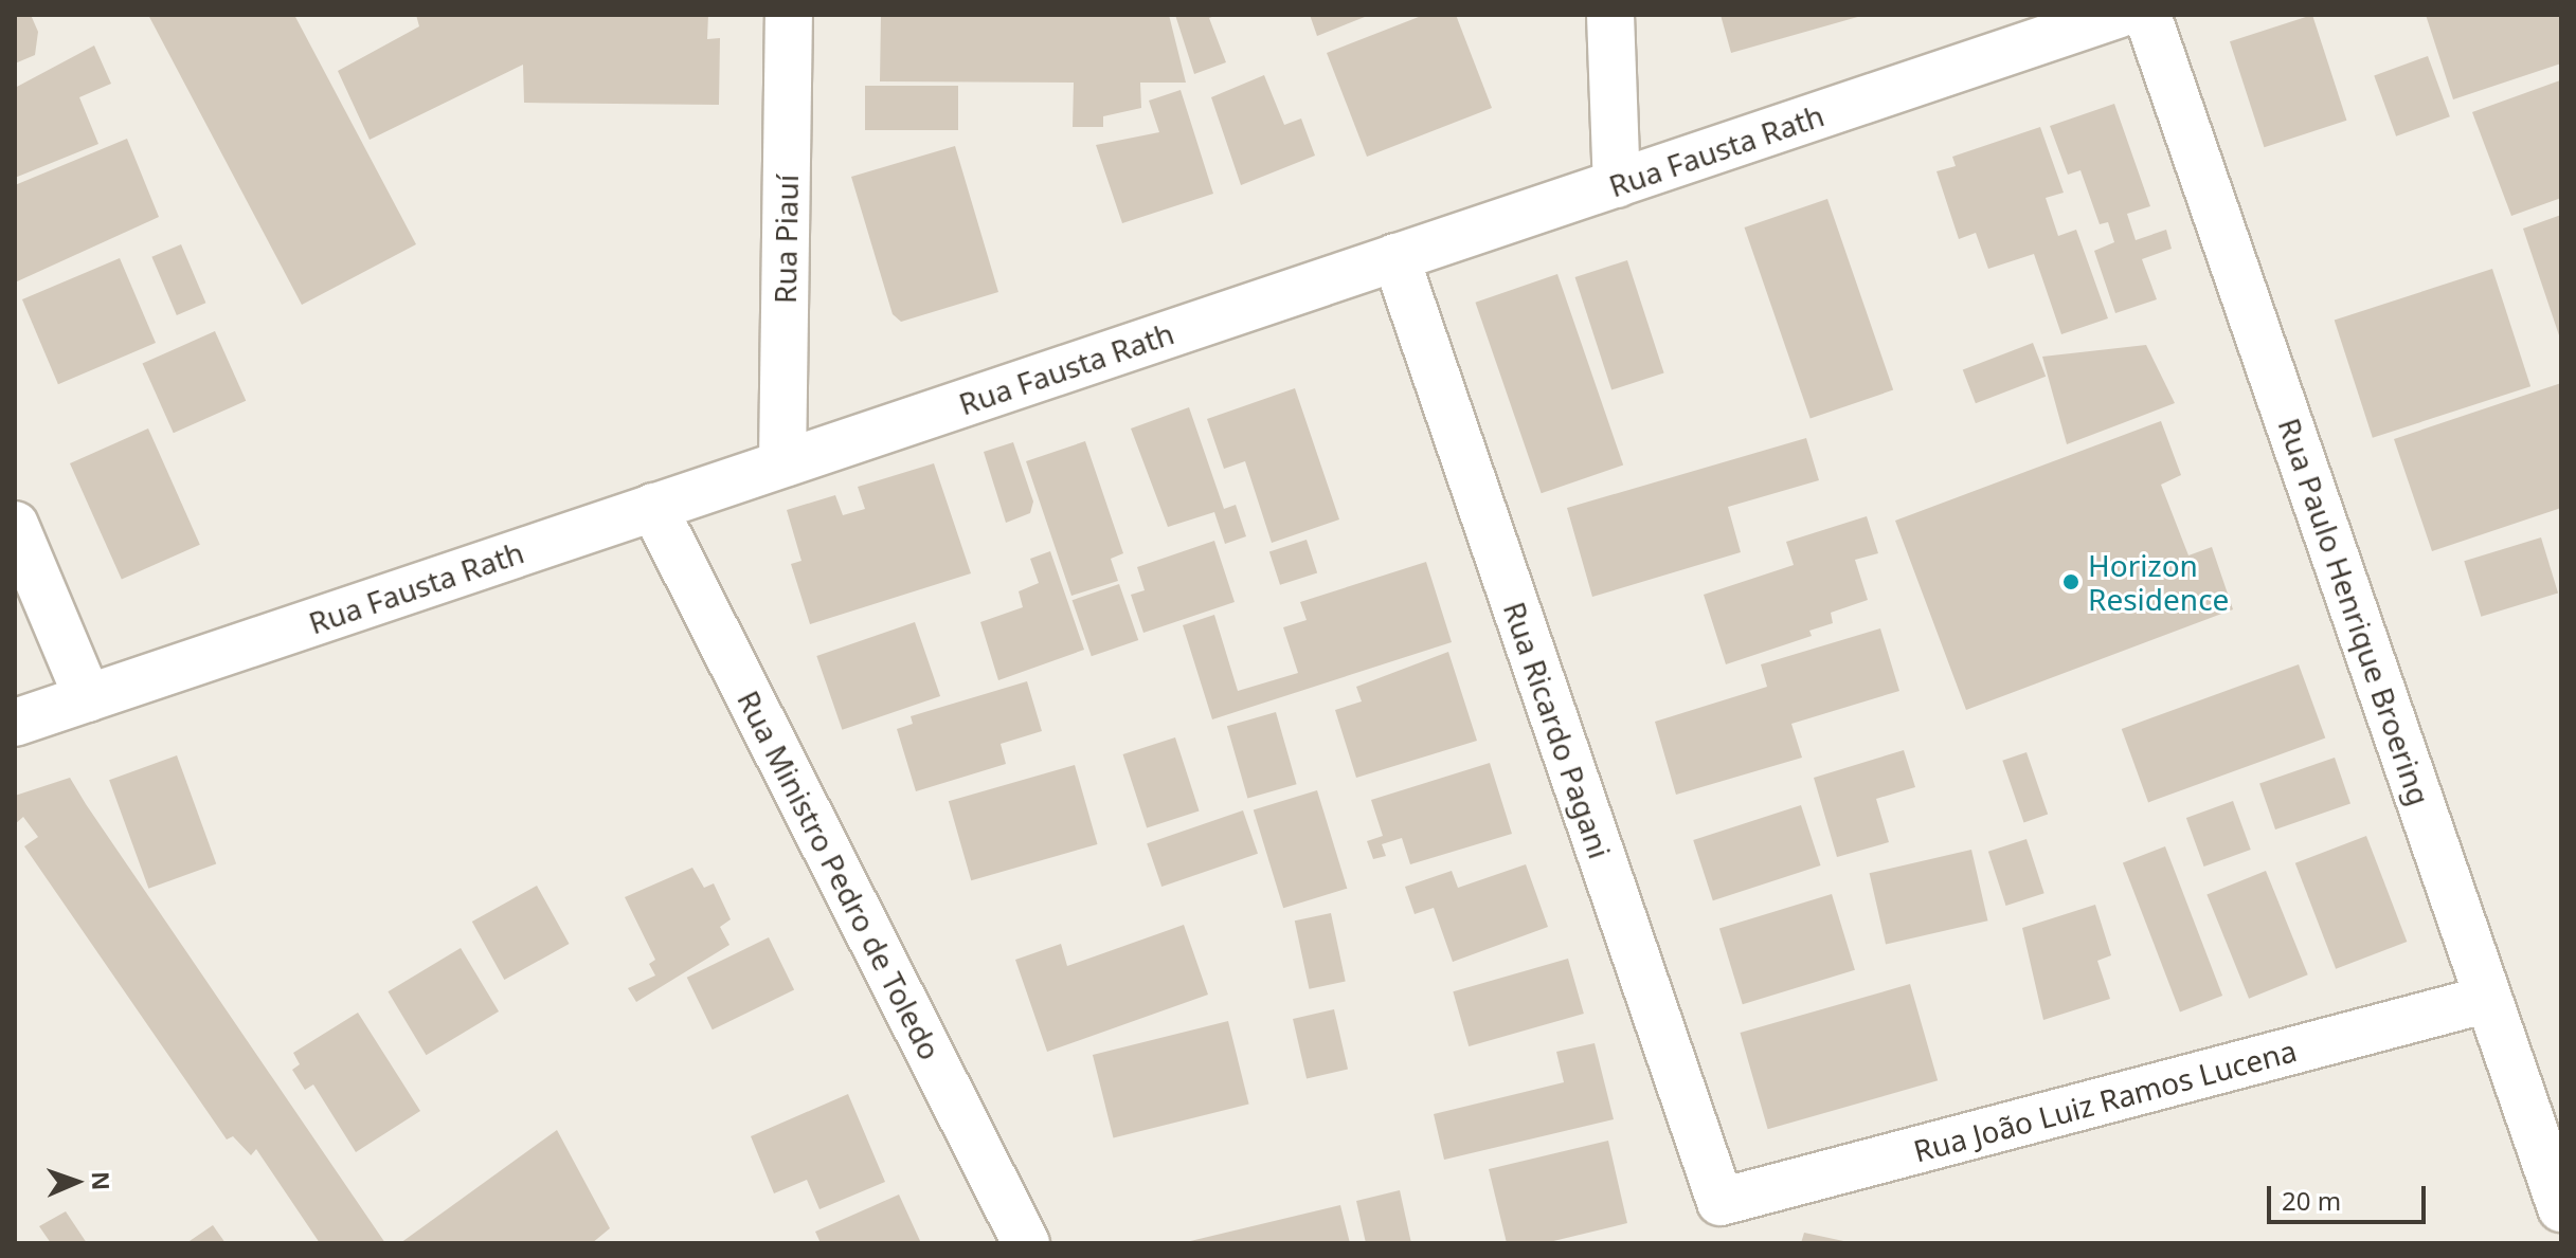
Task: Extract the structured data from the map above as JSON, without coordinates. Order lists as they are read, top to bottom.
{
  "streets": {
    "street": [
      "Rua Fausta Rath",
      "Rua Piauí",
      "Rua Paulo Henrique Broering",
      "Rua Ricardo Pagani",
      "Rua Ministro Pedro de Toledo",
      "Rua João Luiz Ramos Lucena"
    ]
  },
  "crossings": [
    ["Rua Fausta Rath", "Rua Piauí"],
    ["Rua Fausta Rath", "Rua Ricardo Pagani"],
    ["Rua Fausta Rath", "Rua Ministro Pedro de Toledo"],
    ["Rua Paulo Henrique Broering", "Rua João Luiz Ramos Lucena"],
    ["Rua Ricardo Pagani", "Rua João Luiz Ramos Lucena"]
  ],
  "places": ["Horizon Residence"],
  "scale_bar": "20 m",
  "north": "right"
}
